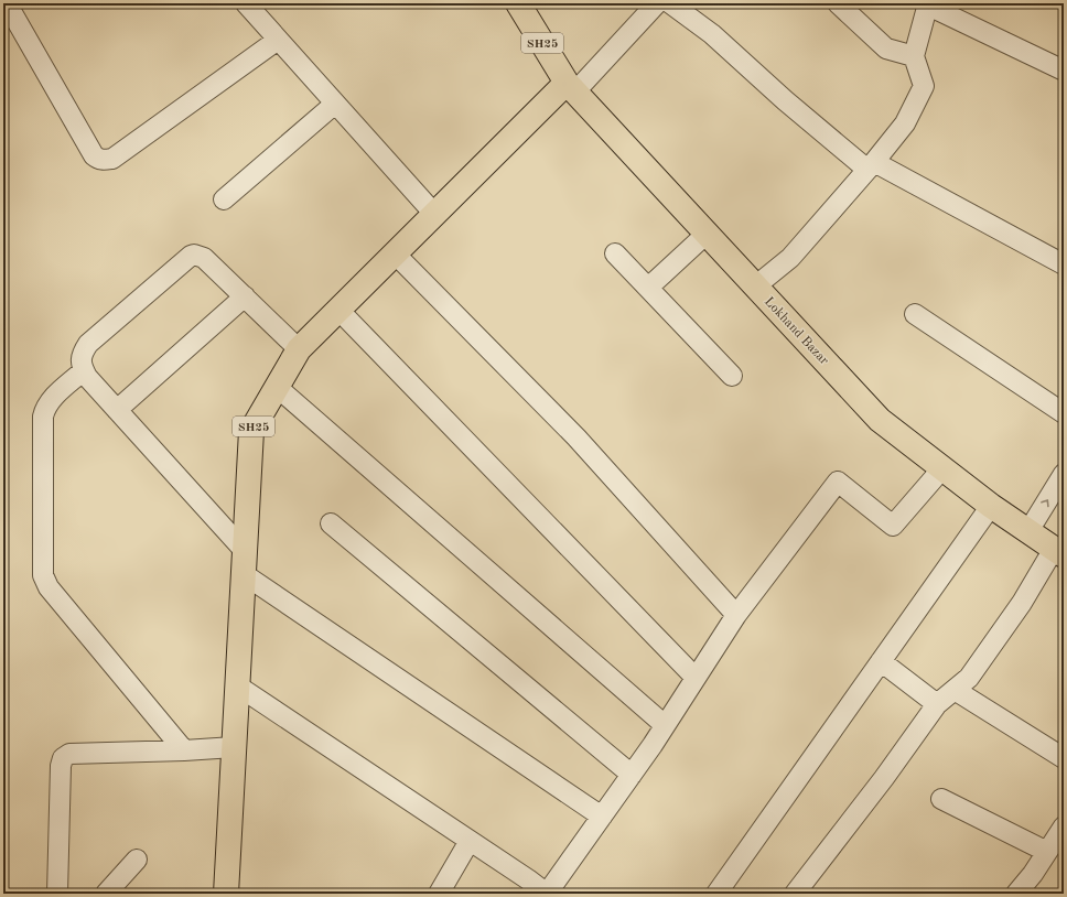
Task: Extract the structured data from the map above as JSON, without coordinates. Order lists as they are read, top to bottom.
{
  "streets": {
    "main road": ["SH25", "Lokhand Bazar"]
  },
  "crossings": [
    ["SH25", "Lokhand Bazar"]
  ]
}
